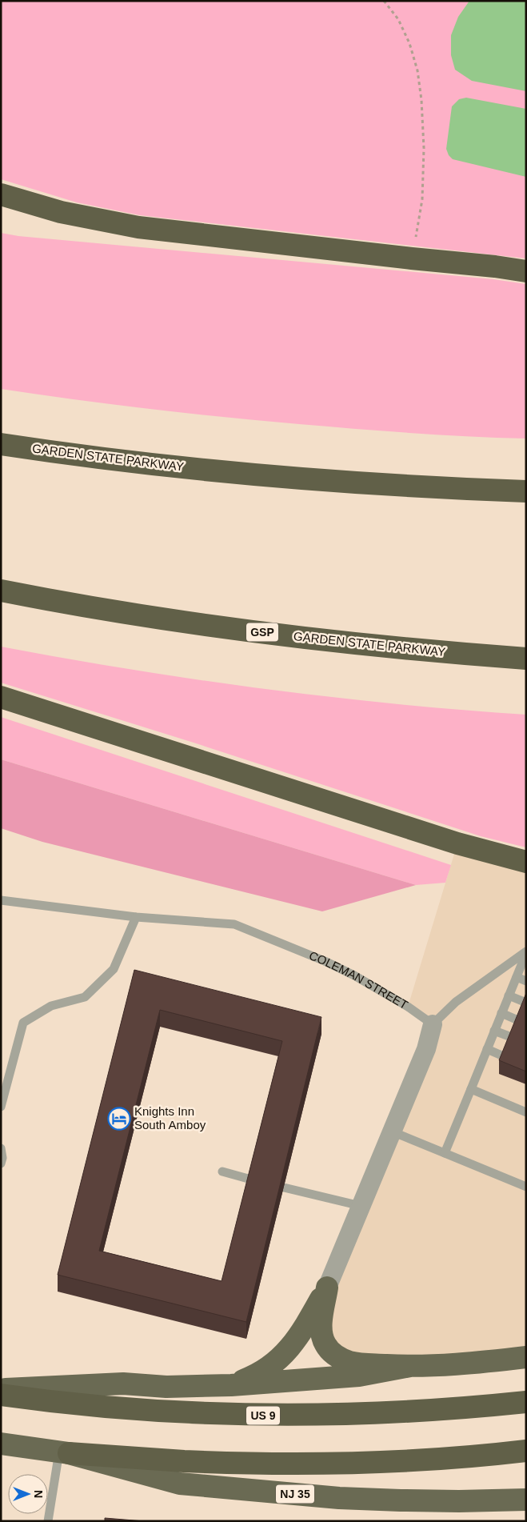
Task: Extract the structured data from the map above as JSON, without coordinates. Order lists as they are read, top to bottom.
{
  "streets": {
    "highway": [
      "GARDEN STATE PARKWAY",
      "GSP",
      "US 9",
      "NJ 35"
    ],
    "lane": ["COLEMAN STREET"]
  },
  "places": {
    "hotel": ["Knights Inn South Amboy"]
  },
  "north": "right"
}
